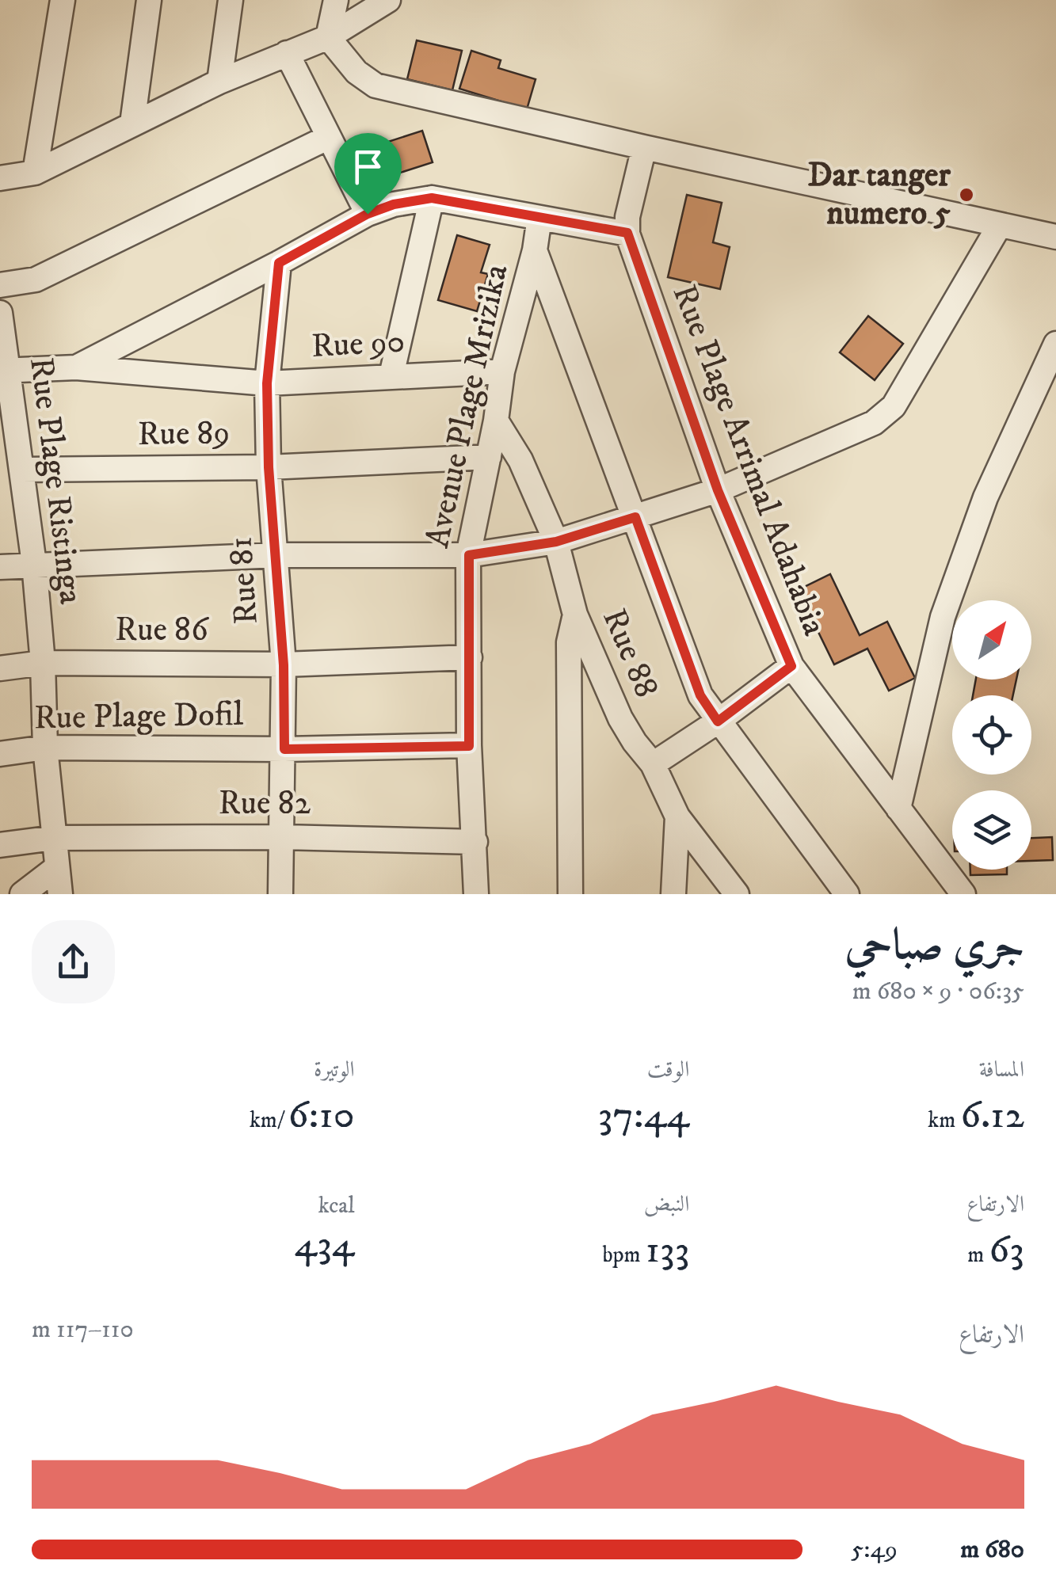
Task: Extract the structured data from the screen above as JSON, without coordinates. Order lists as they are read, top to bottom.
{
  "streets": {
    "street": [
      "Rue 90",
      "Avenue Plage Mrizika",
      "Rue 89",
      "Rue Plage Arrimal Adahabia",
      "Rue Plage Ristinga",
      "Rue 81",
      "Rue 86",
      "Rue 88",
      "Rue Plage Dofil",
      "Rue 82"
    ]
  },
  "crossings": [
    ["Rue 90", "Avenue Plage Mrizika"],
    ["Rue 90", "Rue 81"],
    ["Avenue Plage Mrizika", "Rue 89"],
    ["Avenue Plage Mrizika", "Rue 86"],
    ["Avenue Plage Mrizika", "Rue 88"],
    ["Avenue Plage Mrizika", "Rue Plage Dofil"],
    ["Avenue Plage Mrizika", "Rue 82"],
    ["Rue 89", "Rue Plage Ristinga"],
    ["Rue 89", "Rue 81"],
    ["Rue Plage Ristinga", "Rue 86"],
    ["Rue Plage Ristinga", "Rue Plage Dofil"],
    ["Rue Plage Ristinga", "Rue 82"],
    ["Rue 81", "Rue 86"],
    ["Rue 81", "Rue Plage Dofil"],
    ["Rue 81", "Rue 82"]
  ],
  "places": ["Dar tanger numero 5"],
  "north": "top right",
  "page": {
    "heading": ["جري صباحي", "06:35 · 9 × 680 m"],
    "stats": [
      ["المسافة", "6.12 km"],
      ["الوقت", "37:44"],
      ["الوتيرة", "6:10 /km"],
      ["الارتفاع", "63 m"],
      ["النبض", "133 bpm"],
      ["kcal", "434"]
    ],
    "chart": ["الارتفاع", "110–117 m"],
    "list": [
      {
        "name": "680 m",
        "note": "5:49"
      }
    ]
  }
}
